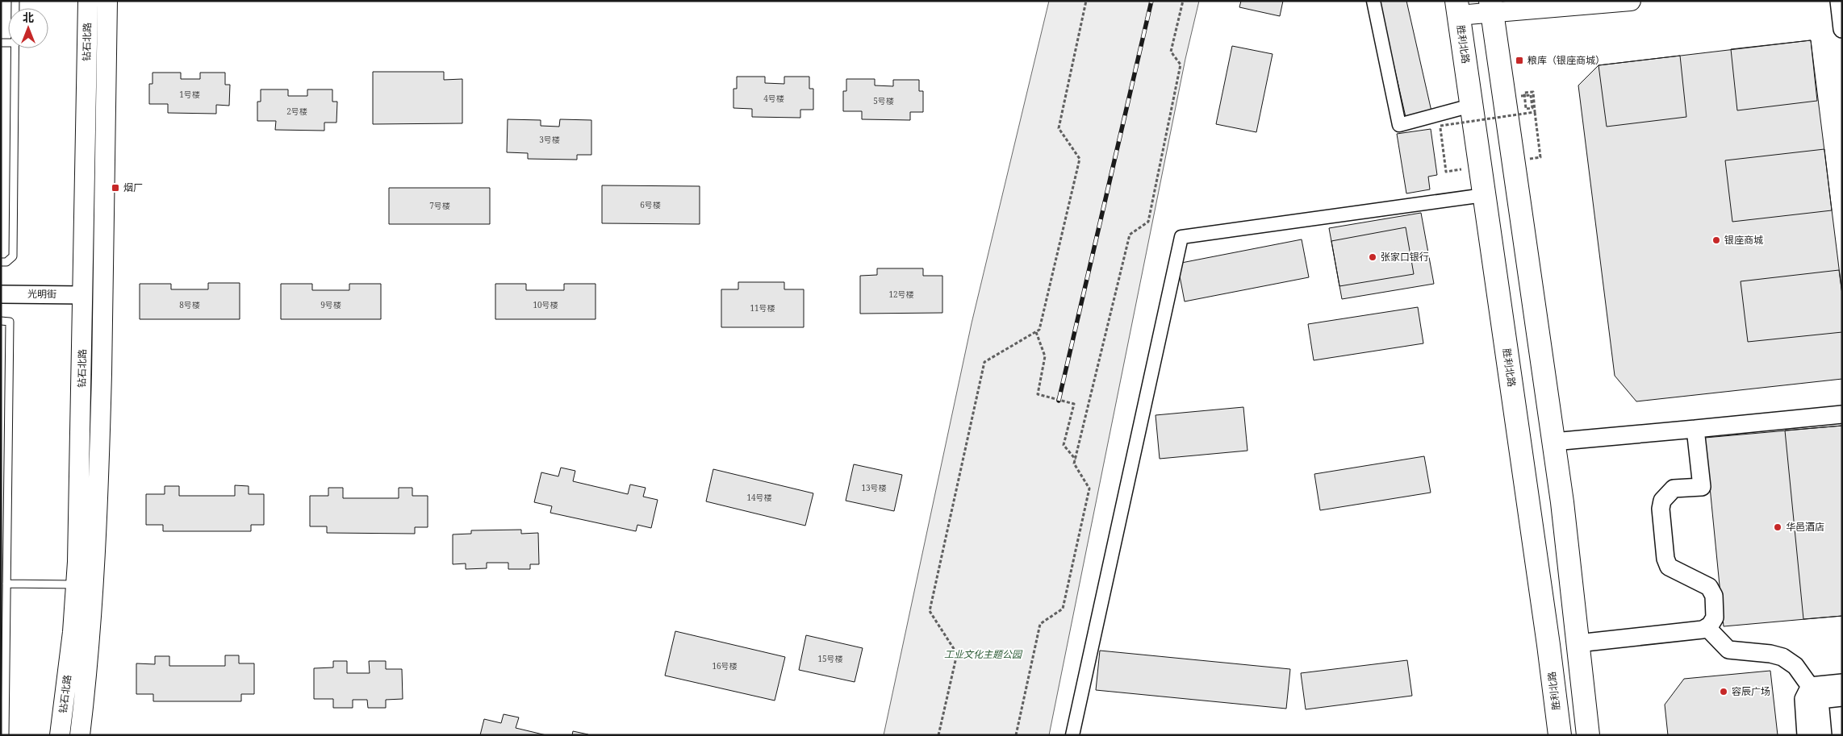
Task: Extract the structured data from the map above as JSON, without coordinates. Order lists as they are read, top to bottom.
{
  "streets": {
    "highway": ["胜利北路"],
    "main road": ["钻石北路"],
    "street": ["光明街"]
  },
  "crossings": [
    ["钻石北路", "光明街"]
  ],
  "parks": ["工业文化主题公园"],
  "places": {
    "transit": ["粮库（银座商城）", "烟厂"],
    "other": [
      "银座商城",
      "张家口银行",
      "华邑酒店",
      "容辰广场"
    ]
  },
  "house_numbers": [
    "1号楼",
    "4号楼",
    "5号楼",
    "2号楼",
    "3号楼",
    "6号楼",
    "7号楼",
    "12号楼",
    "8号楼",
    "9号楼",
    "10号楼",
    "11号楼",
    "13号楼",
    "14号楼",
    "15号楼",
    "16号楼"
  ],
  "north": "top"
}
